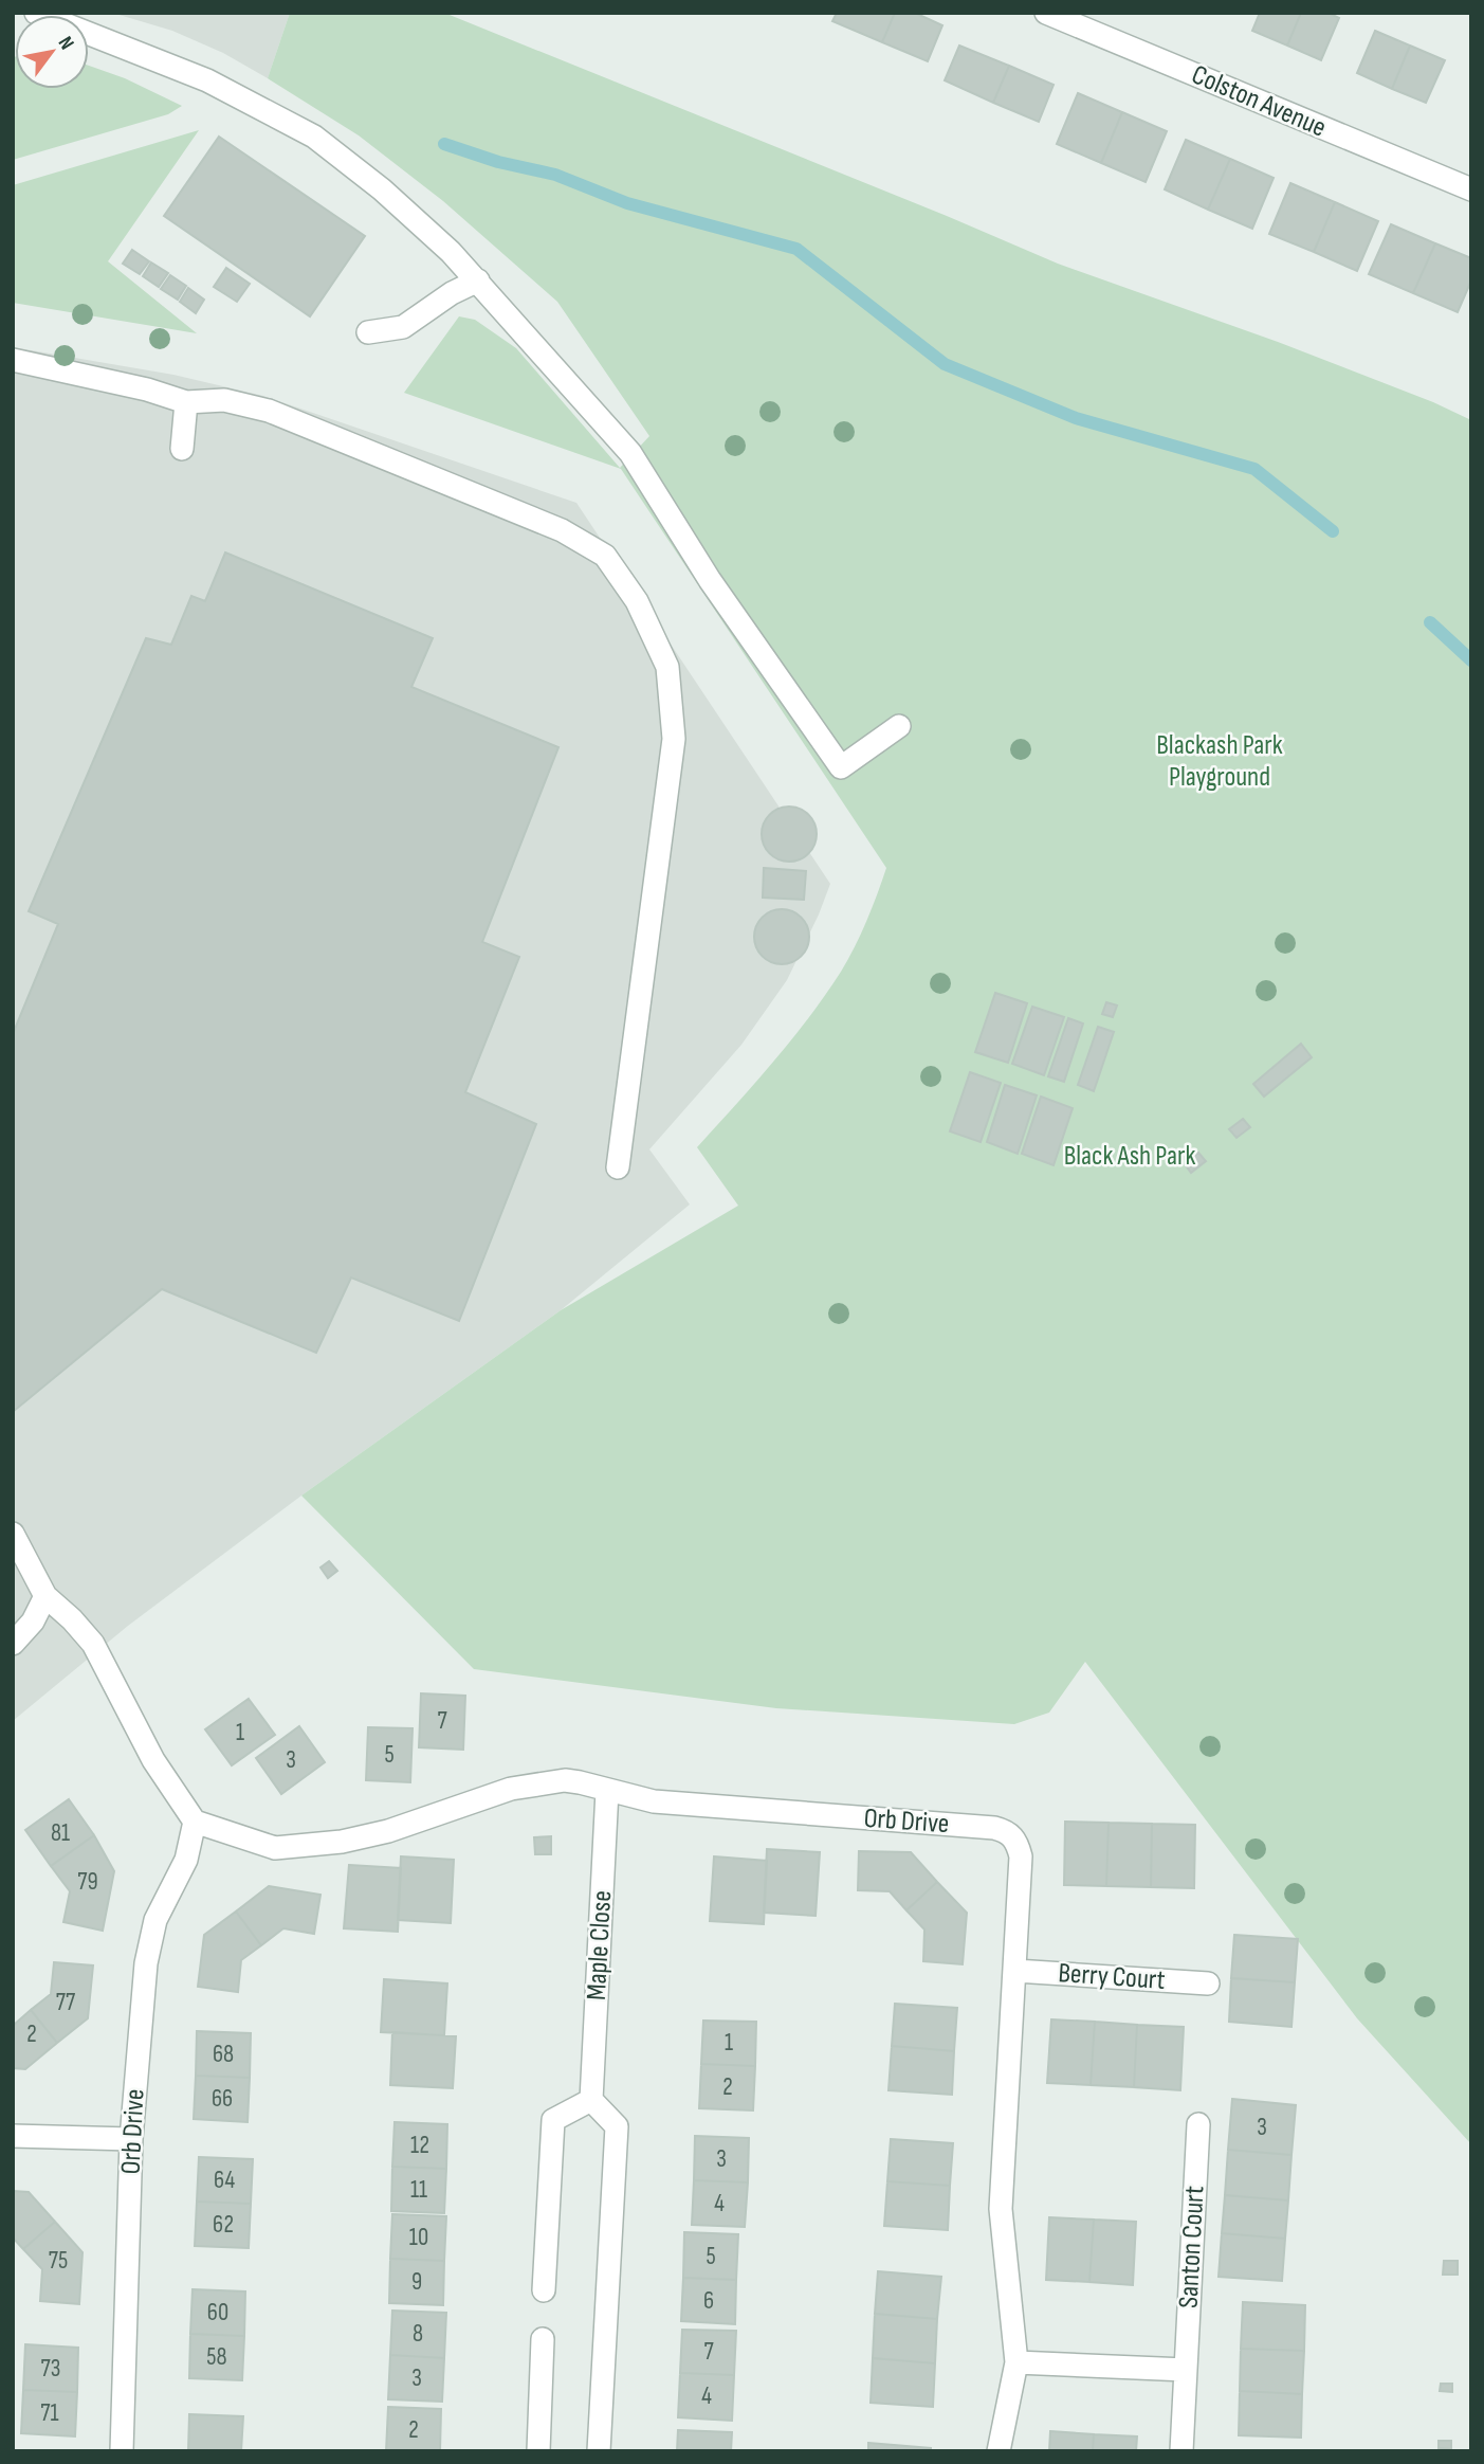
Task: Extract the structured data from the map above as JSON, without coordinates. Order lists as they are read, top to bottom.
{
  "streets": {
    "street": [
      "Colston Avenue",
      "Orb Drive",
      "Maple Close",
      "Berry Court",
      "Santon Court"
    ]
  },
  "crossings": [
    ["Orb Drive", "Maple Close"],
    ["Orb Drive", "Berry Court"]
  ],
  "parks": ["Blackash Park Playground", "Black Ash Park"],
  "house_numbers": [
    "7",
    "1",
    "5",
    "3",
    "81",
    "79",
    "77",
    "2",
    "1",
    "68",
    "2",
    "66",
    "3",
    "12",
    "3",
    "64",
    "11",
    "4",
    "62",
    "10",
    "5",
    "75",
    "9",
    "6",
    "60",
    "8",
    "7",
    "58",
    "73",
    "3",
    "4",
    "71",
    "2"
  ],
  "north": "top right"
}
